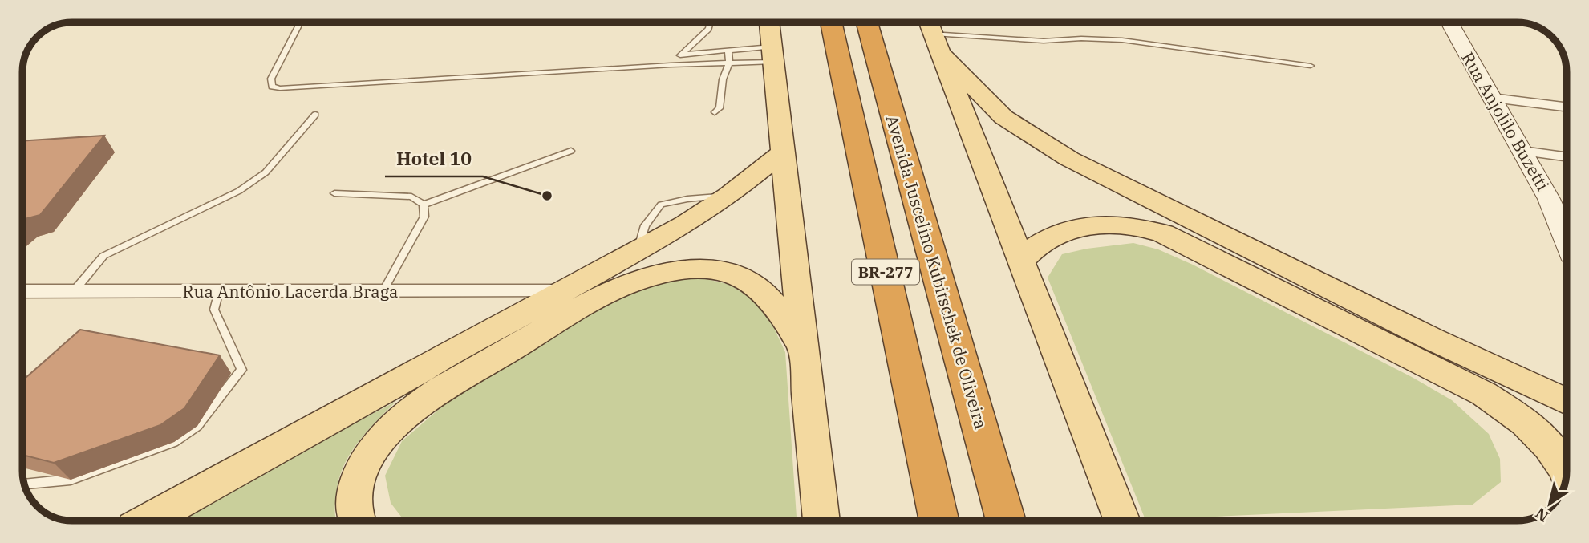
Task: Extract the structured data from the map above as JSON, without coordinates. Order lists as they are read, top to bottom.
{
  "streets": {
    "highway": ["BR-277", "Avenida Juscelino Kubitschek de Oliveira"],
    "main road": ["Rua Anjolilo Buzetti"],
    "street": ["Rua Antônio Lacerda Braga"]
  },
  "places": ["Hotel 10"],
  "north": "bottom left"
}
